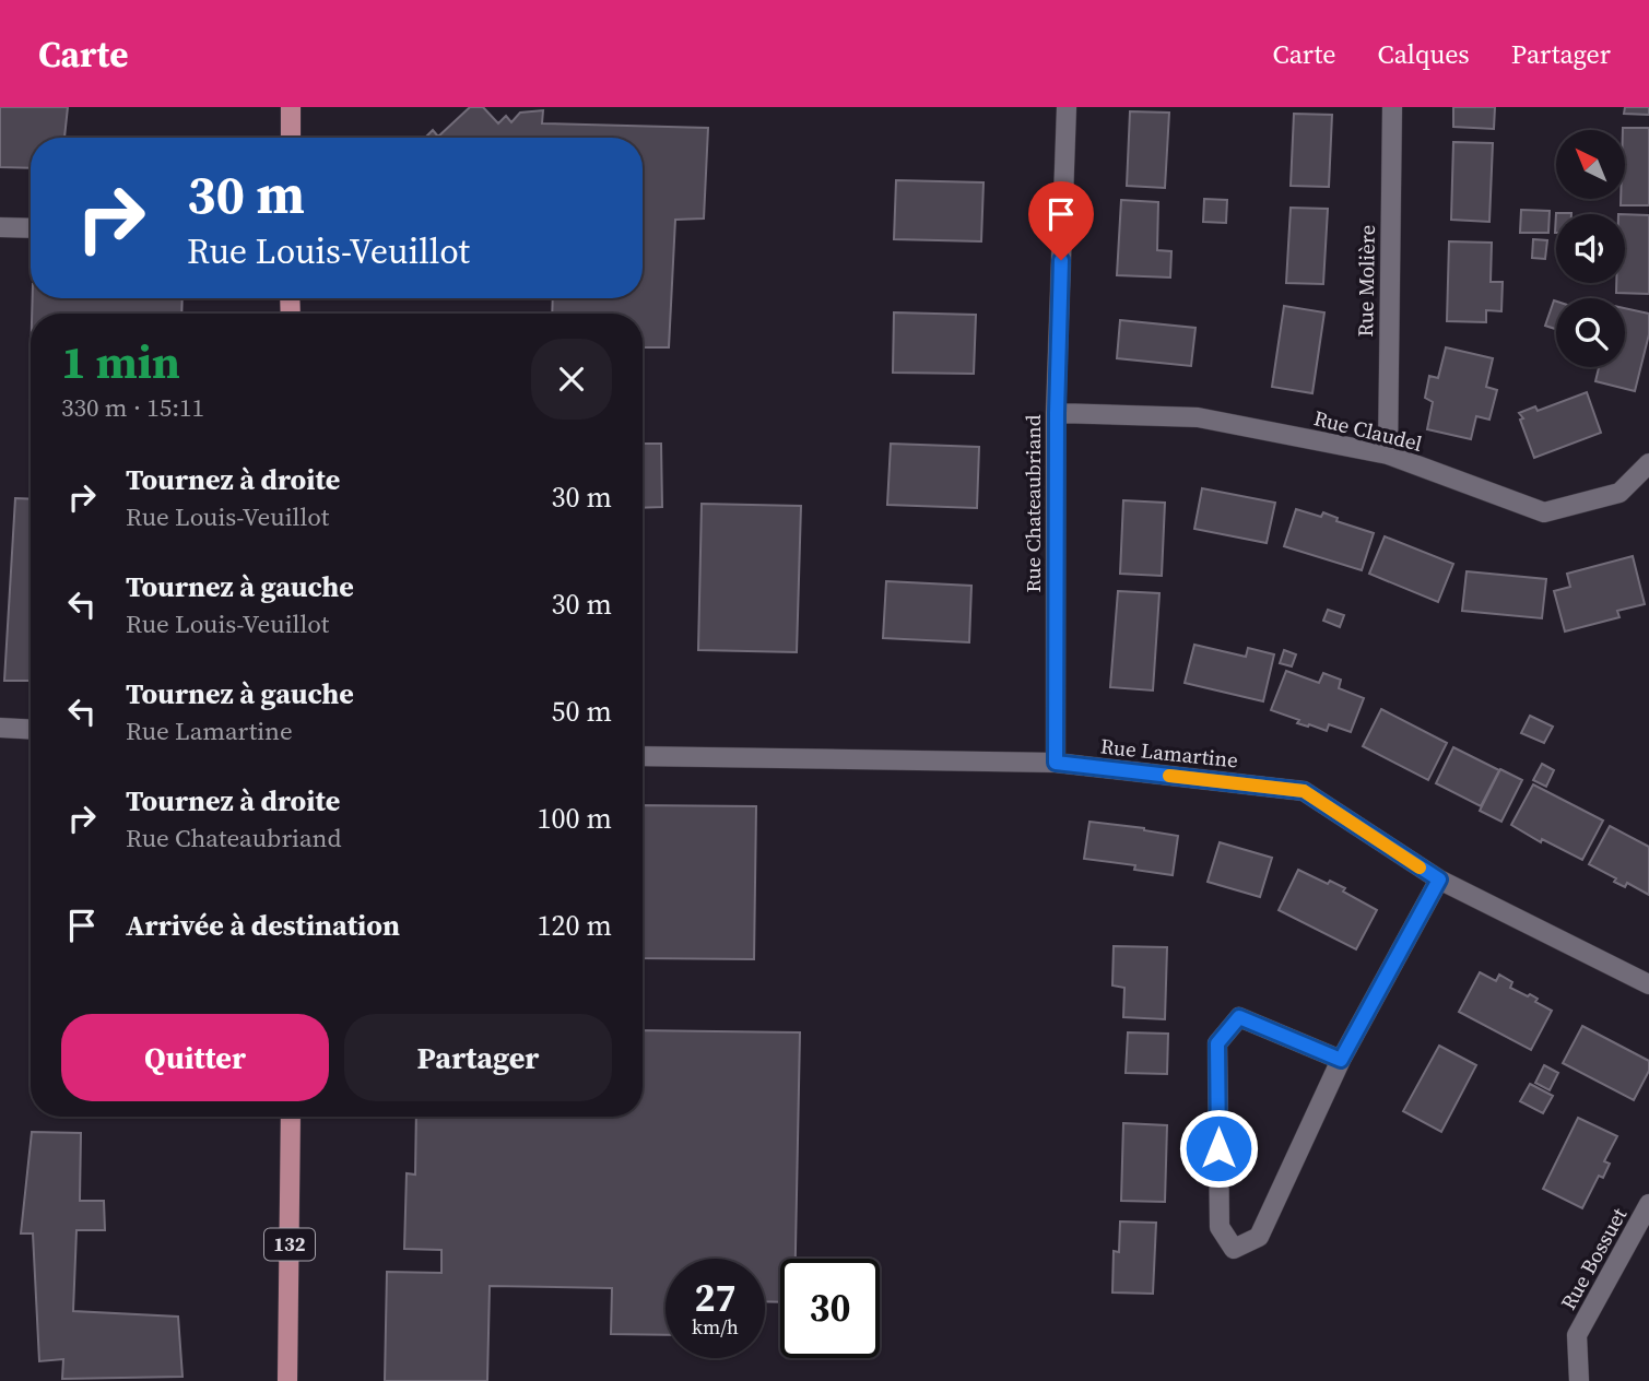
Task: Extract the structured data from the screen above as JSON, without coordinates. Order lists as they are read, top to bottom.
{
  "streets": {
    "main road": ["132"],
    "street": [
      "Rue Molière",
      "Rue Claudel",
      "Rue Chateaubriand",
      "Rue Lamartine",
      "Rue Bossuet"
    ]
  },
  "crossings": [
    ["Rue Molière", "Rue Claudel"],
    ["Rue Claudel", "Rue Chateaubriand"],
    ["Rue Chateaubriand", "Rue Lamartine"]
  ],
  "north": "top left",
  "page": {
    "header": "Carte",
    "nav": ["Carte", "Calques", "Partager"],
    "turn": ["30 m", "Rue Louis-Veuillot"],
    "heading": ["1 min", "330 m · 15:11"],
    "list": [
      {
        "name": "Tournez à droite",
        "note": "Rue Louis-Veuillot",
        "value": "30 m"
      },
      {
        "name": "Tournez à gauche",
        "note": "Rue Louis-Veuillot",
        "value": "30 m"
      },
      {
        "name": "Tournez à gauche",
        "note": "Rue Lamartine",
        "value": "50 m"
      },
      {
        "name": "Tournez à droite",
        "note": "Rue Chateaubriand",
        "value": "100 m"
      },
      {
        "name": "Arrivée à destination",
        "value": "120 m"
      }
    ],
    "buttons": ["Quitter", "Partager"],
    "speed": "27 km/h",
    "limit": "30"
  }
}
